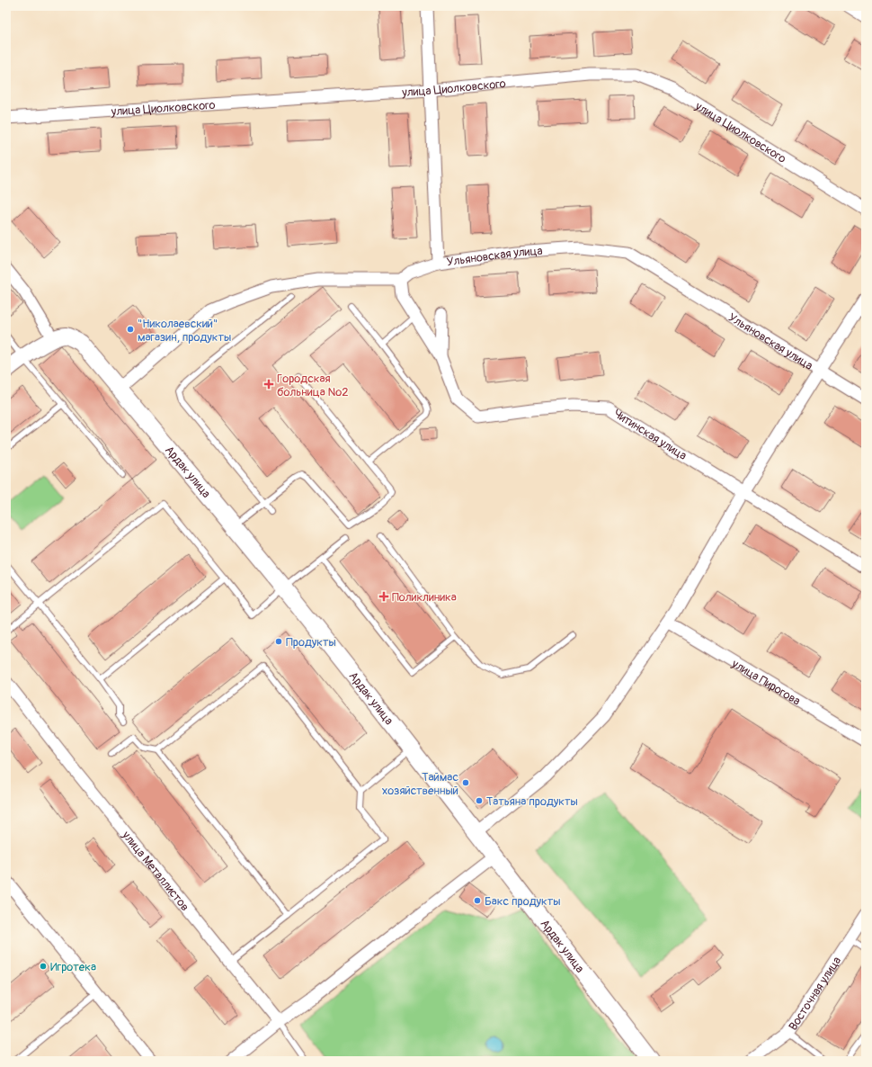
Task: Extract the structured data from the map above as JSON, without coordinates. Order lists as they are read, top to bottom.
{
  "streets": {
    "street": [
      "улица Циолковского",
      "Ульяновская улица",
      "Читинская улица",
      "Ардак улица",
      "улица Пирогова",
      "улица Металлистов",
      "Восточная улица"
    ]
  },
  "places": {
    "other": [
      "\"Николаевский\" магазин, продукты",
      "Продукты",
      "Таймас хозяйственный",
      "Татьяна продукты",
      "Бакс продукты",
      "Игротека"
    ],
    "health": ["Городская больница №2", "Поликлиника"]
  }
}
